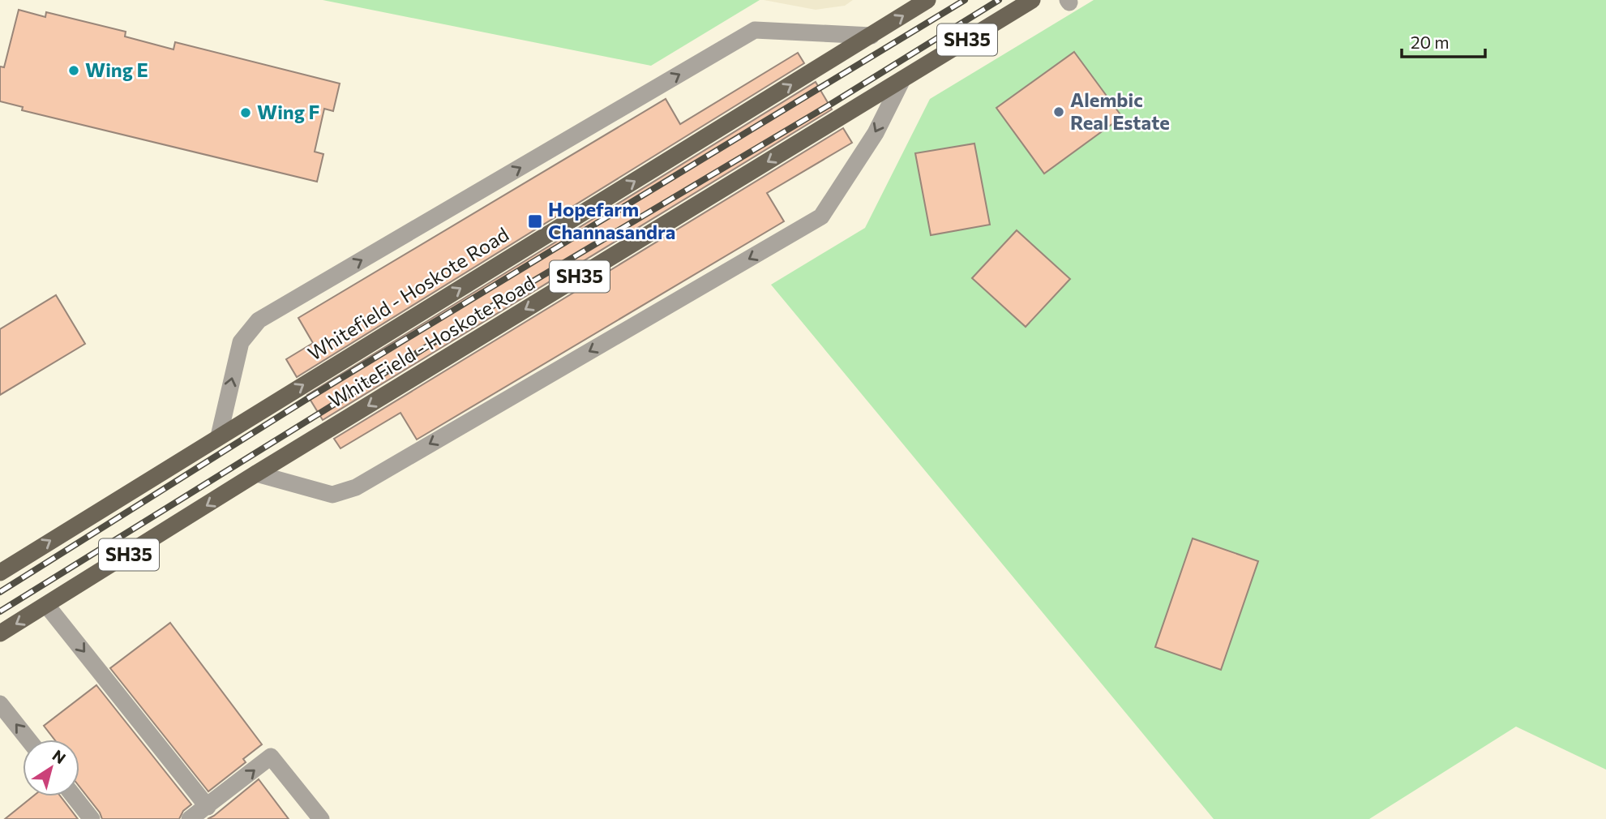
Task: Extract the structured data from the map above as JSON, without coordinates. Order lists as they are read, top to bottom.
{
  "streets": {
    "main road": ["SH35", "Whitefield - Hoskote Road", "WhiteField - Hoskote Road"]
  },
  "one_way": ["Whitefield - Hoskote Road", "WhiteField - Hoskote Road"],
  "places": {
    "other": ["Wing E", "Alembic Real Estate", "Wing F"],
    "transit": ["Hopefarm Channasandra"]
  },
  "scale_bar": "20 m",
  "north": "top right"
}
